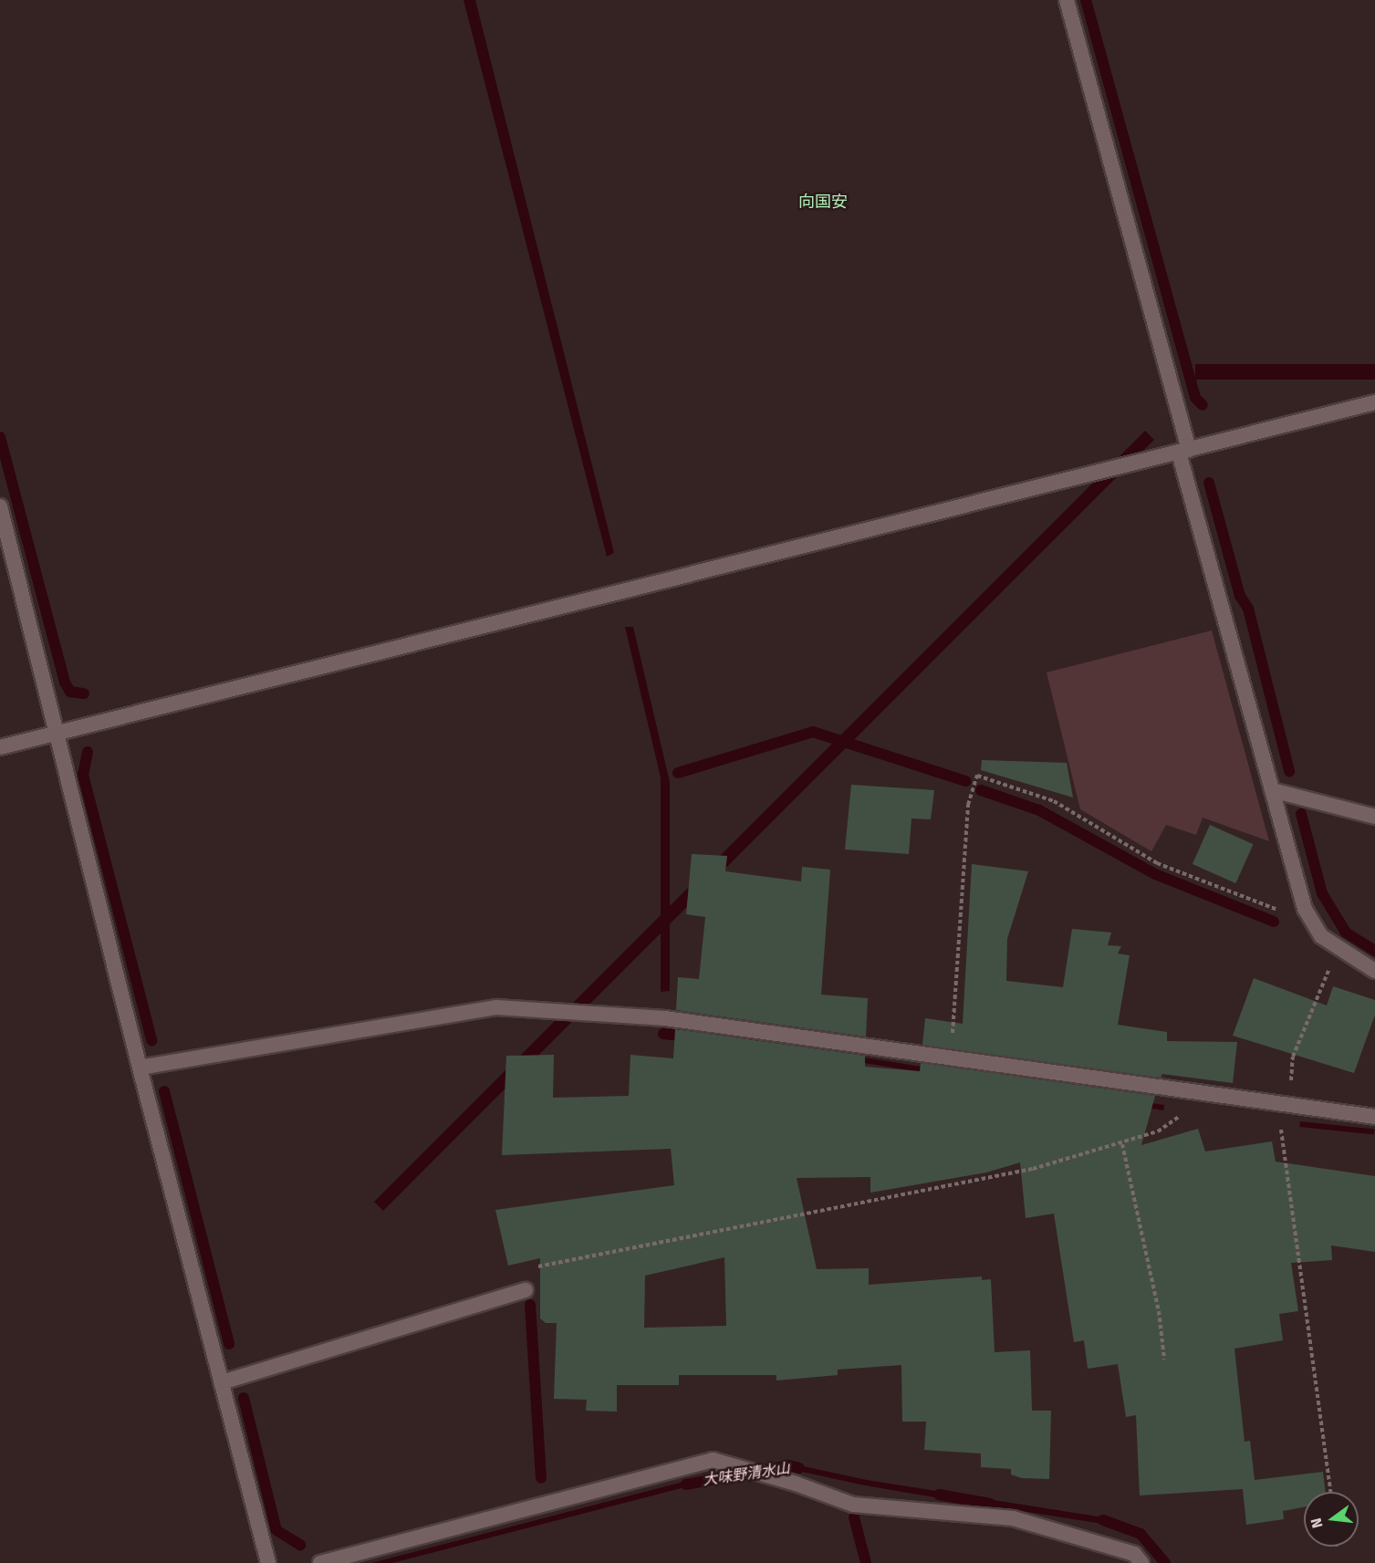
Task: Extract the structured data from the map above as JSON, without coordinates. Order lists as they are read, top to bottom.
{
  "districts": ["向国安"],
  "water": ["大味野清水山"],
  "north": "left"
}
